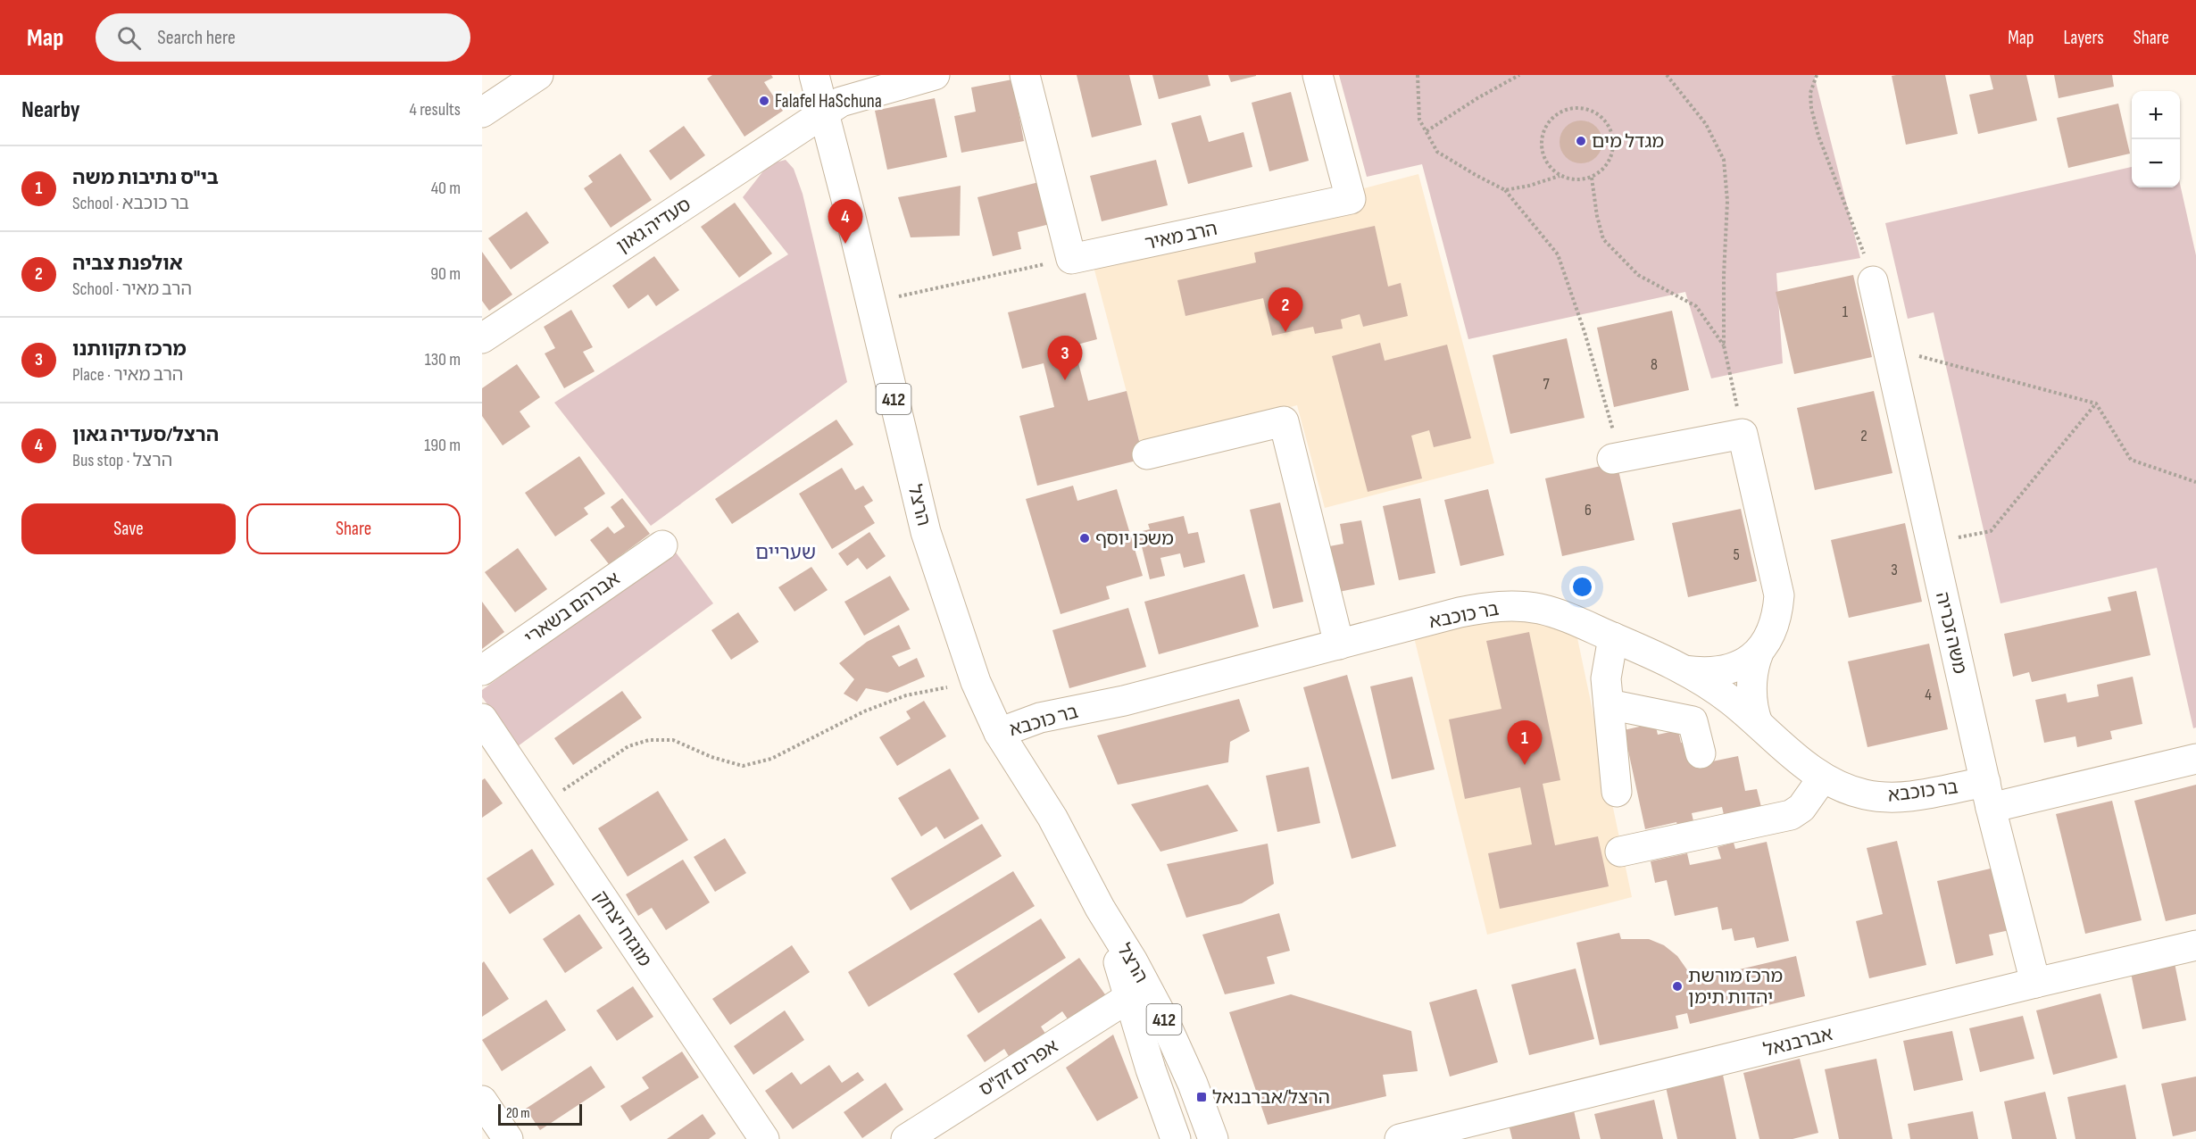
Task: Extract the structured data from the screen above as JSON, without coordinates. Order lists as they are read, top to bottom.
{
  "streets": {
    "street": [
      "סעדיה גאון",
      "הרב מאיר",
      "412",
      "הרצל",
      "אברהם בשארי",
      "בר כוכבא",
      "משה זכריה",
      "מוגזח יצחק",
      "אברבנאל",
      "אפרים זק\"ס"
    ]
  },
  "crossings": [
    ["סעדיה גאון", "הרצל"],
    ["הרצל", "בר כוכבא"],
    ["הרצל", "אפרים זק\"ס"],
    ["בר כוכבא", "משה זכריה"],
    ["משה זכריה", "אברבנאל"]
  ],
  "districts": ["שעריים"],
  "places": {
    "other": [
      "Falafel HaSchuna",
      "מגדל מים",
      "משכן יוסף",
      "מרכז מורשת יהדות תימן"
    ],
    "transit": ["הרצל/אברבנאל"]
  },
  "house_numbers": [
    "1",
    "8",
    "7",
    "2",
    "6",
    "5",
    "3",
    "4"
  ],
  "scale_bar": "20 m",
  "page": {
    "header": "Map",
    "search": "Search here",
    "nav": ["Map", "Layers", "Share"],
    "heading": ["Nearby", "4 results"],
    "map_buttons": ["+", "−"],
    "list": [
      {
        "mark": "1",
        "name": "בי\"ס נתיבות משה",
        "note": "School · בר כוכבא",
        "value": "40 m"
      },
      {
        "mark": "2",
        "name": "אולפנת צביה",
        "note": "School · הרב מאיר",
        "value": "90 m"
      },
      {
        "mark": "3",
        "name": "מרכז תקוותנו",
        "note": "Place · הרב מאיר",
        "value": "130 m"
      },
      {
        "mark": "4",
        "name": "הרצל/סעדיה גאון",
        "note": "Bus stop · הרצל",
        "value": "190 m"
      }
    ],
    "pins": [
      "4",
      "2",
      "3",
      "1"
    ],
    "buttons": ["Save", "Share"],
    "scale": "20 m"
  }
}
